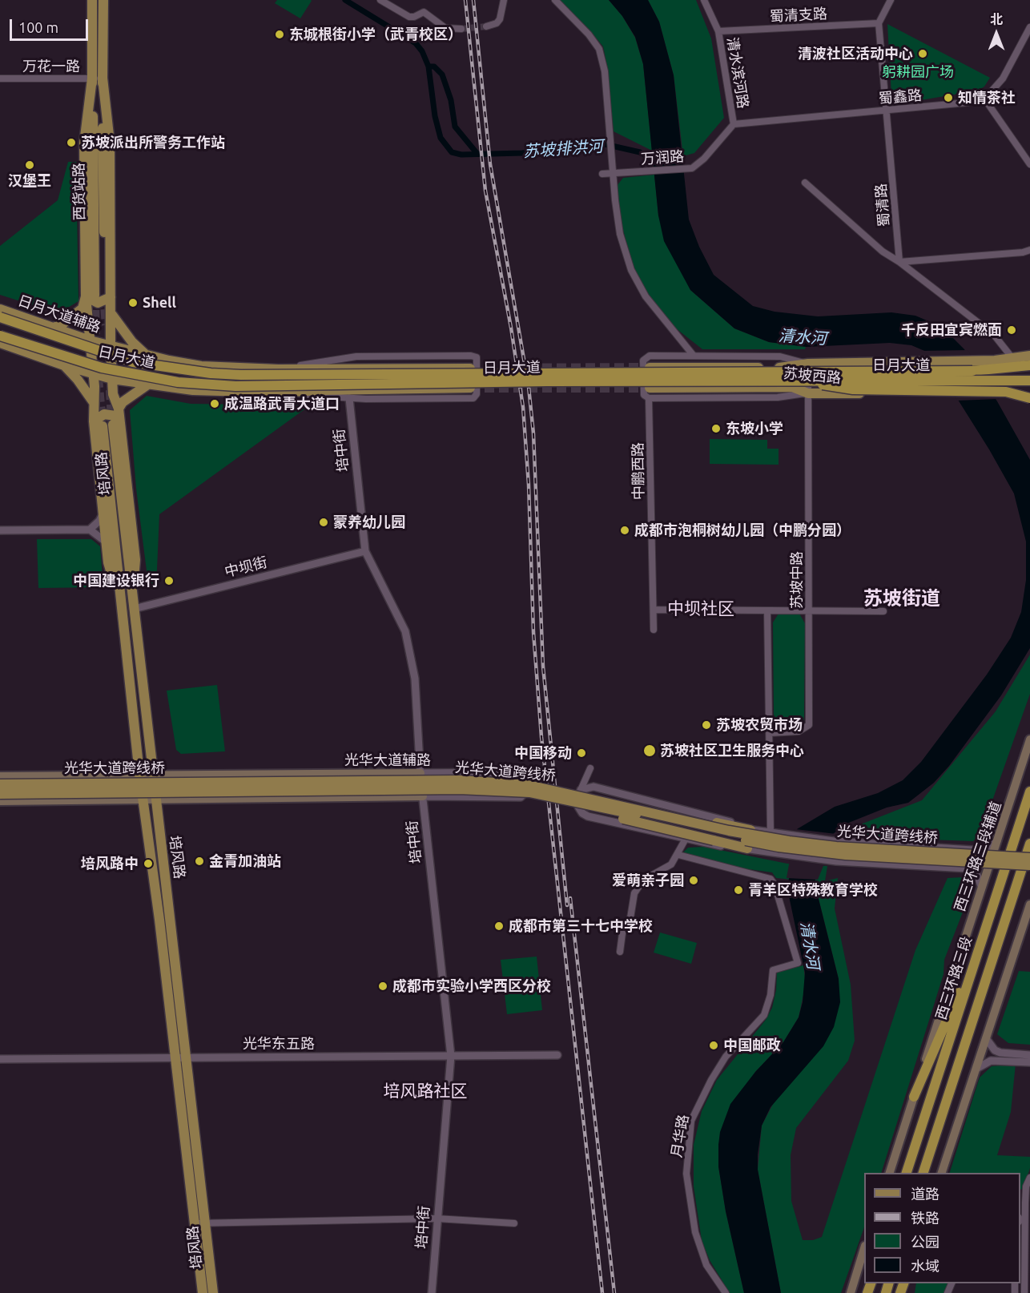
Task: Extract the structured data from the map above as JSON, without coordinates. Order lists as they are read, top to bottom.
{
  "streets": {
    "highway": ["日月大道", "西三环路三段"],
    "main road": [
      "日月大道辅路",
      "苏坡西路",
      "培风路",
      "光华大道辅路",
      "光华大道跨线桥",
      "西三环路三段辅道"
    ],
    "street": [
      "蜀清支路",
      "万花一路",
      "清水滨河路",
      "蜀鑫路",
      "万润路",
      "蜀清路",
      "培中街",
      "中鹏西路",
      "中坝街",
      "苏坡中路",
      "光华东五路",
      "月华路"
    ]
  },
  "crossings": [
    ["蜀清支路", "清水滨河路"],
    ["蜀清支路", "蜀清路"],
    ["清水滨河路", "蜀鑫路"],
    ["清水滨河路", "万润路"],
    ["蜀鑫路", "万润路"],
    ["蜀鑫路", "蜀清路"],
    ["苏坡西路", "苏坡中路"],
    ["培中街", "中坝街"],
    ["培中街", "光华大道辅路"],
    ["培中街", "光华东五路"],
    ["培风路", "中坝街"],
    ["培风路", "光华大道辅路"],
    ["培风路", "光华东五路"]
  ],
  "districts": ["苏坡街道", "中坝社区", "培风路社区"],
  "water": ["苏坡排洪河", "清水河"],
  "parks": ["躬耕园广场"],
  "places": [
    "东城根街小学（武青校区）",
    "清波社区活动中心",
    "知情茶社",
    "苏坡派出所警务工作站",
    "汉堡王",
    "Shell",
    "千反田宜宾燃面",
    "成温路武青大道口",
    "东坡小学",
    "蒙养幼儿园",
    "成都市泡桐树幼儿园（中鹏分园）",
    "中国建设银行",
    "苏坡农贸市场",
    "苏坡社区卫生服务中心",
    "中国移动",
    "金青加油站",
    "培风路中",
    "爱萌亲子园",
    "青羊区特殊教育学校",
    "成都市第三十七中学校",
    "成都市实验小学西区分校",
    "中国邮政"
  ],
  "legend": [
    "道路",
    "铁路",
    "公园",
    "水域"
  ],
  "scale_bar": "100 m",
  "north": "top"
}
